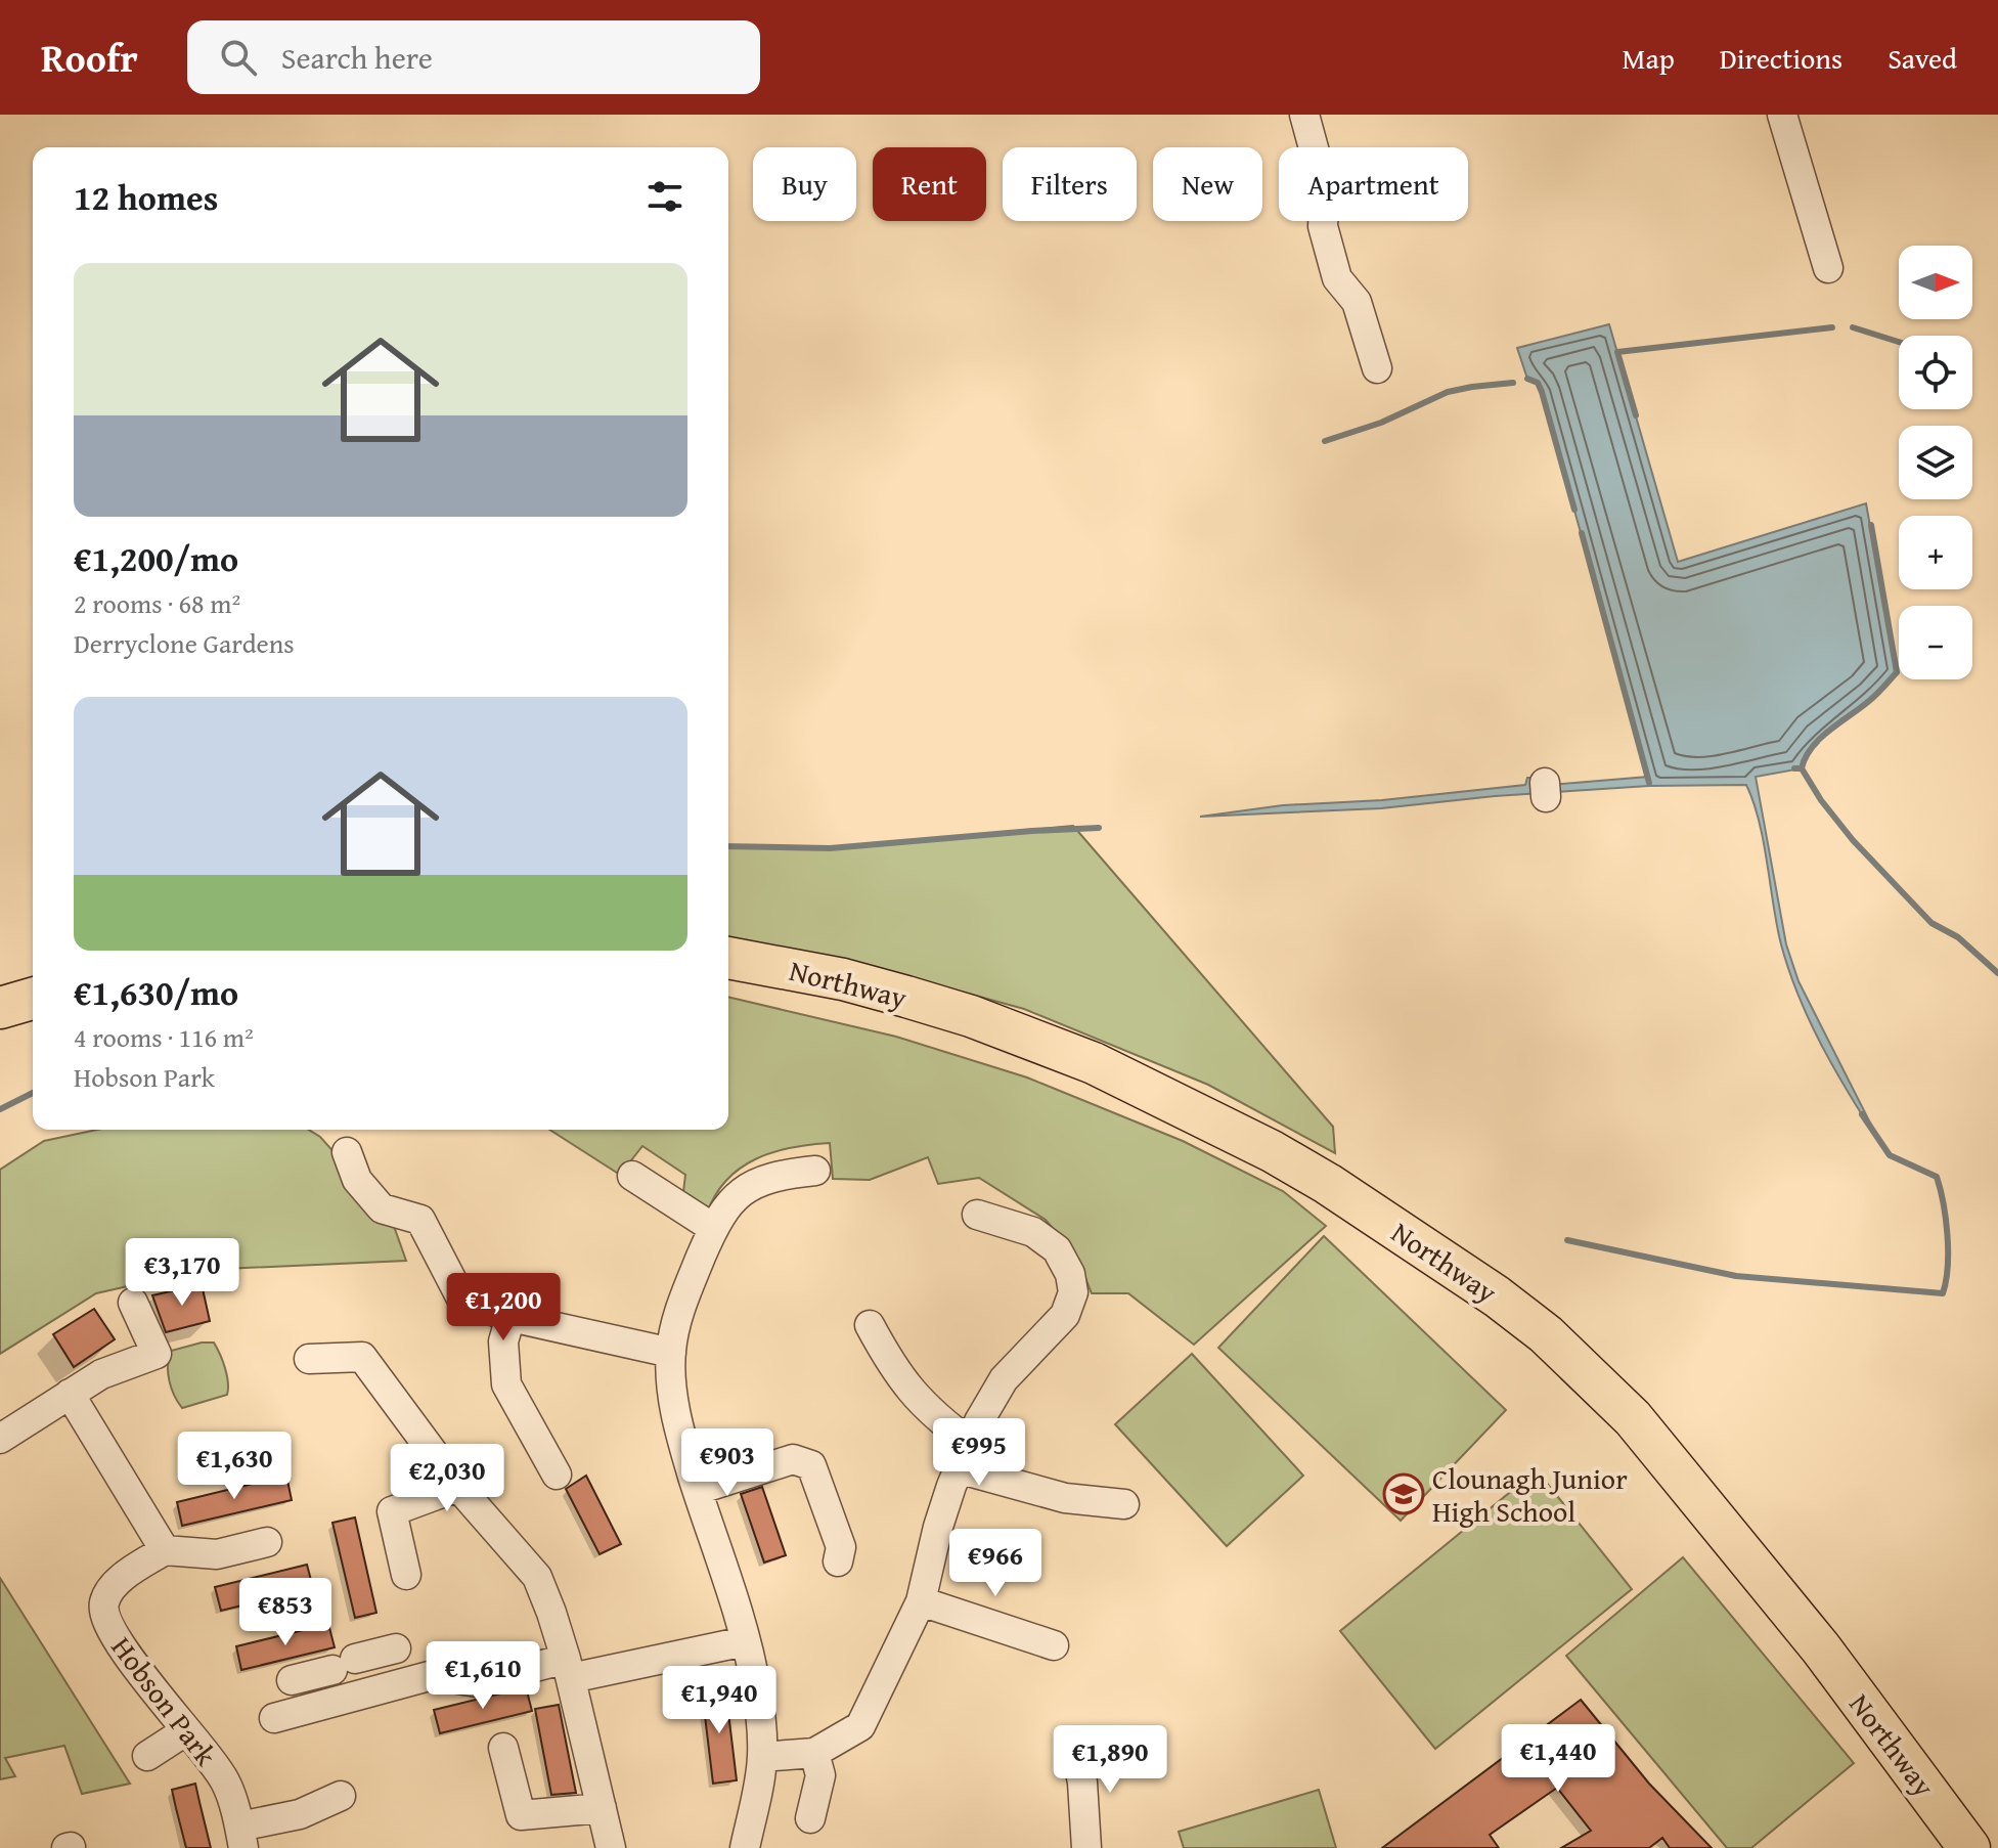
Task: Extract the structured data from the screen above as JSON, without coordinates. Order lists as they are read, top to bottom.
{
  "streets": {
    "highway": ["Northway"],
    "street": ["Hobson Park"]
  },
  "places": {
    "school or university": ["Clounagh Junior High School"]
  },
  "north": "right",
  "page": {
    "header": "Roofr",
    "search": "Search here",
    "nav": ["Map", "Directions", "Saved"],
    "chip": [
      "Buy",
      "Rent",
      "Filters",
      "New",
      "Apartment"
    ],
    "heading": "12 homes",
    "map_buttons": ["+", "−"],
    "list": [
      {
        "name": "€1,200/mo",
        "note": "2 rooms · 68 m² · Derryclone Gardens"
      },
      {
        "name": "€1,630/mo",
        "note": "4 rooms · 116 m² · Hobson Park"
      }
    ],
    "price": [
      "€3,170",
      "€1,200",
      "€995",
      "€903",
      "€1,630",
      "€2,030",
      "€966",
      "€853",
      "€1,610",
      "€1,940",
      "€1,440",
      "€1,890"
    ]
  }
}
